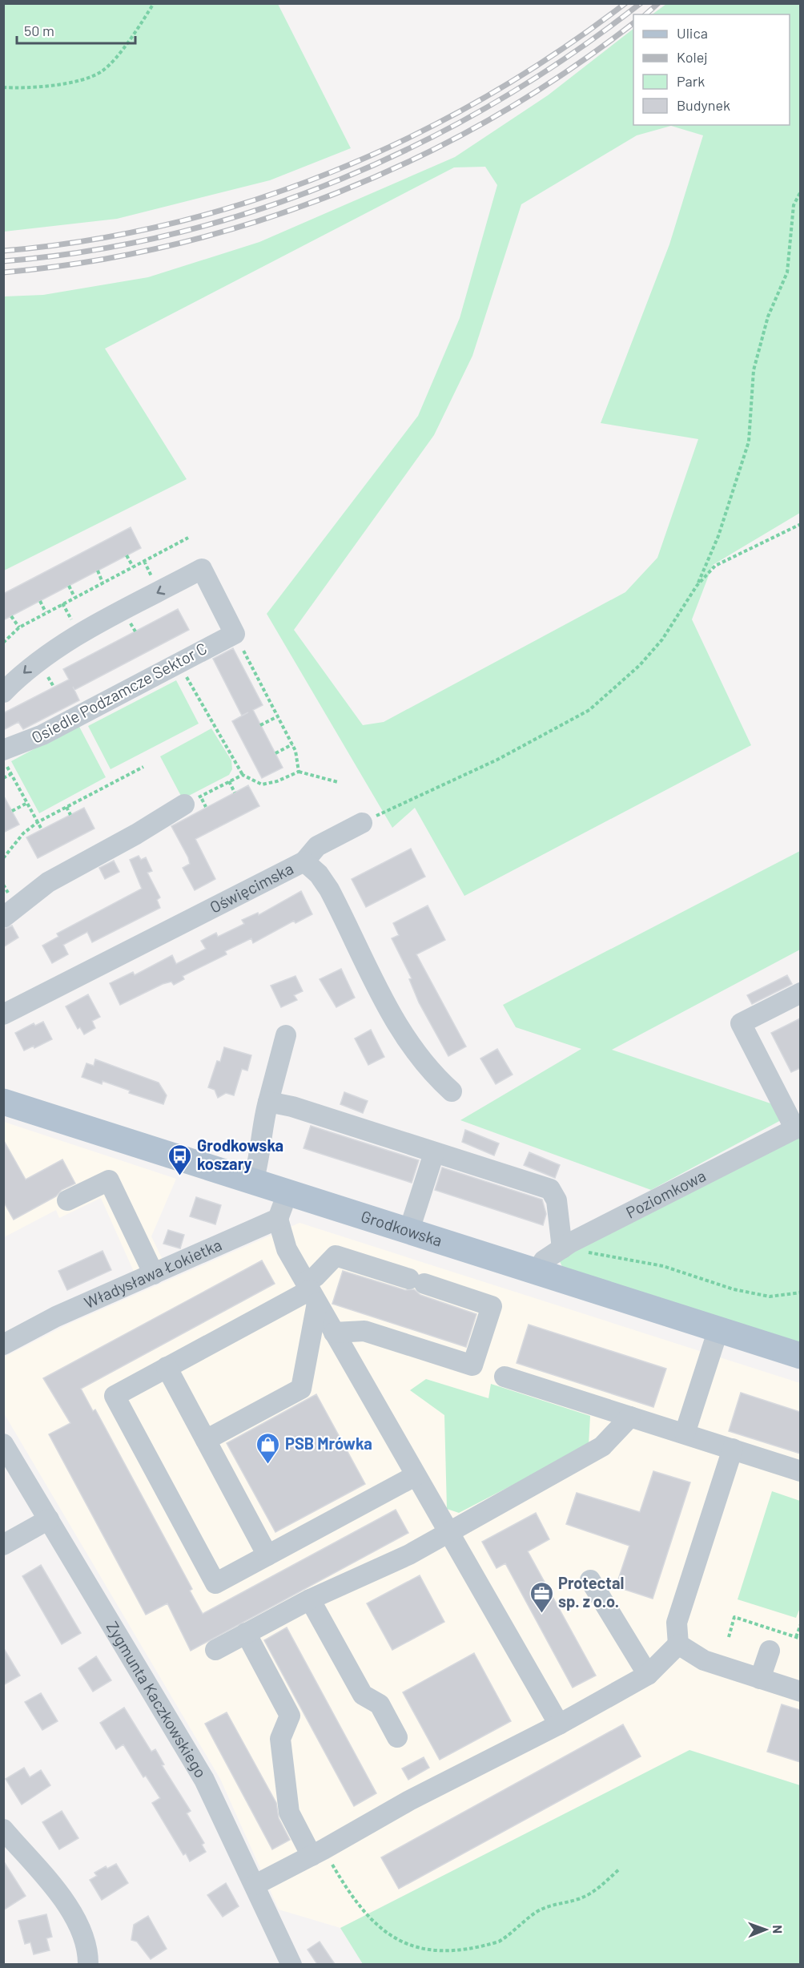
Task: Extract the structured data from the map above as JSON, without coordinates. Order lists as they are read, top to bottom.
{
  "streets": {
    "main road": ["Grodkowska"],
    "street": [
      "Osiedle Podzamcze Sektor C",
      "Oświęcimska",
      "Poziomkowa",
      "Władysława Łokietka",
      "Zygmunta Kaczkowskiego"
    ]
  },
  "crossings": [
    ["Poziomkowa", "Grodkowska"]
  ],
  "places": {
    "bus stop": ["Grodkowska koszary"],
    "shop": ["PSB Mrówka"],
    "office": ["Protectal sp. z o.o."]
  },
  "legend": [
    "Ulica",
    "Kolej",
    "Park",
    "Budynek"
  ],
  "scale_bar": "50 m",
  "north": "right"
}
